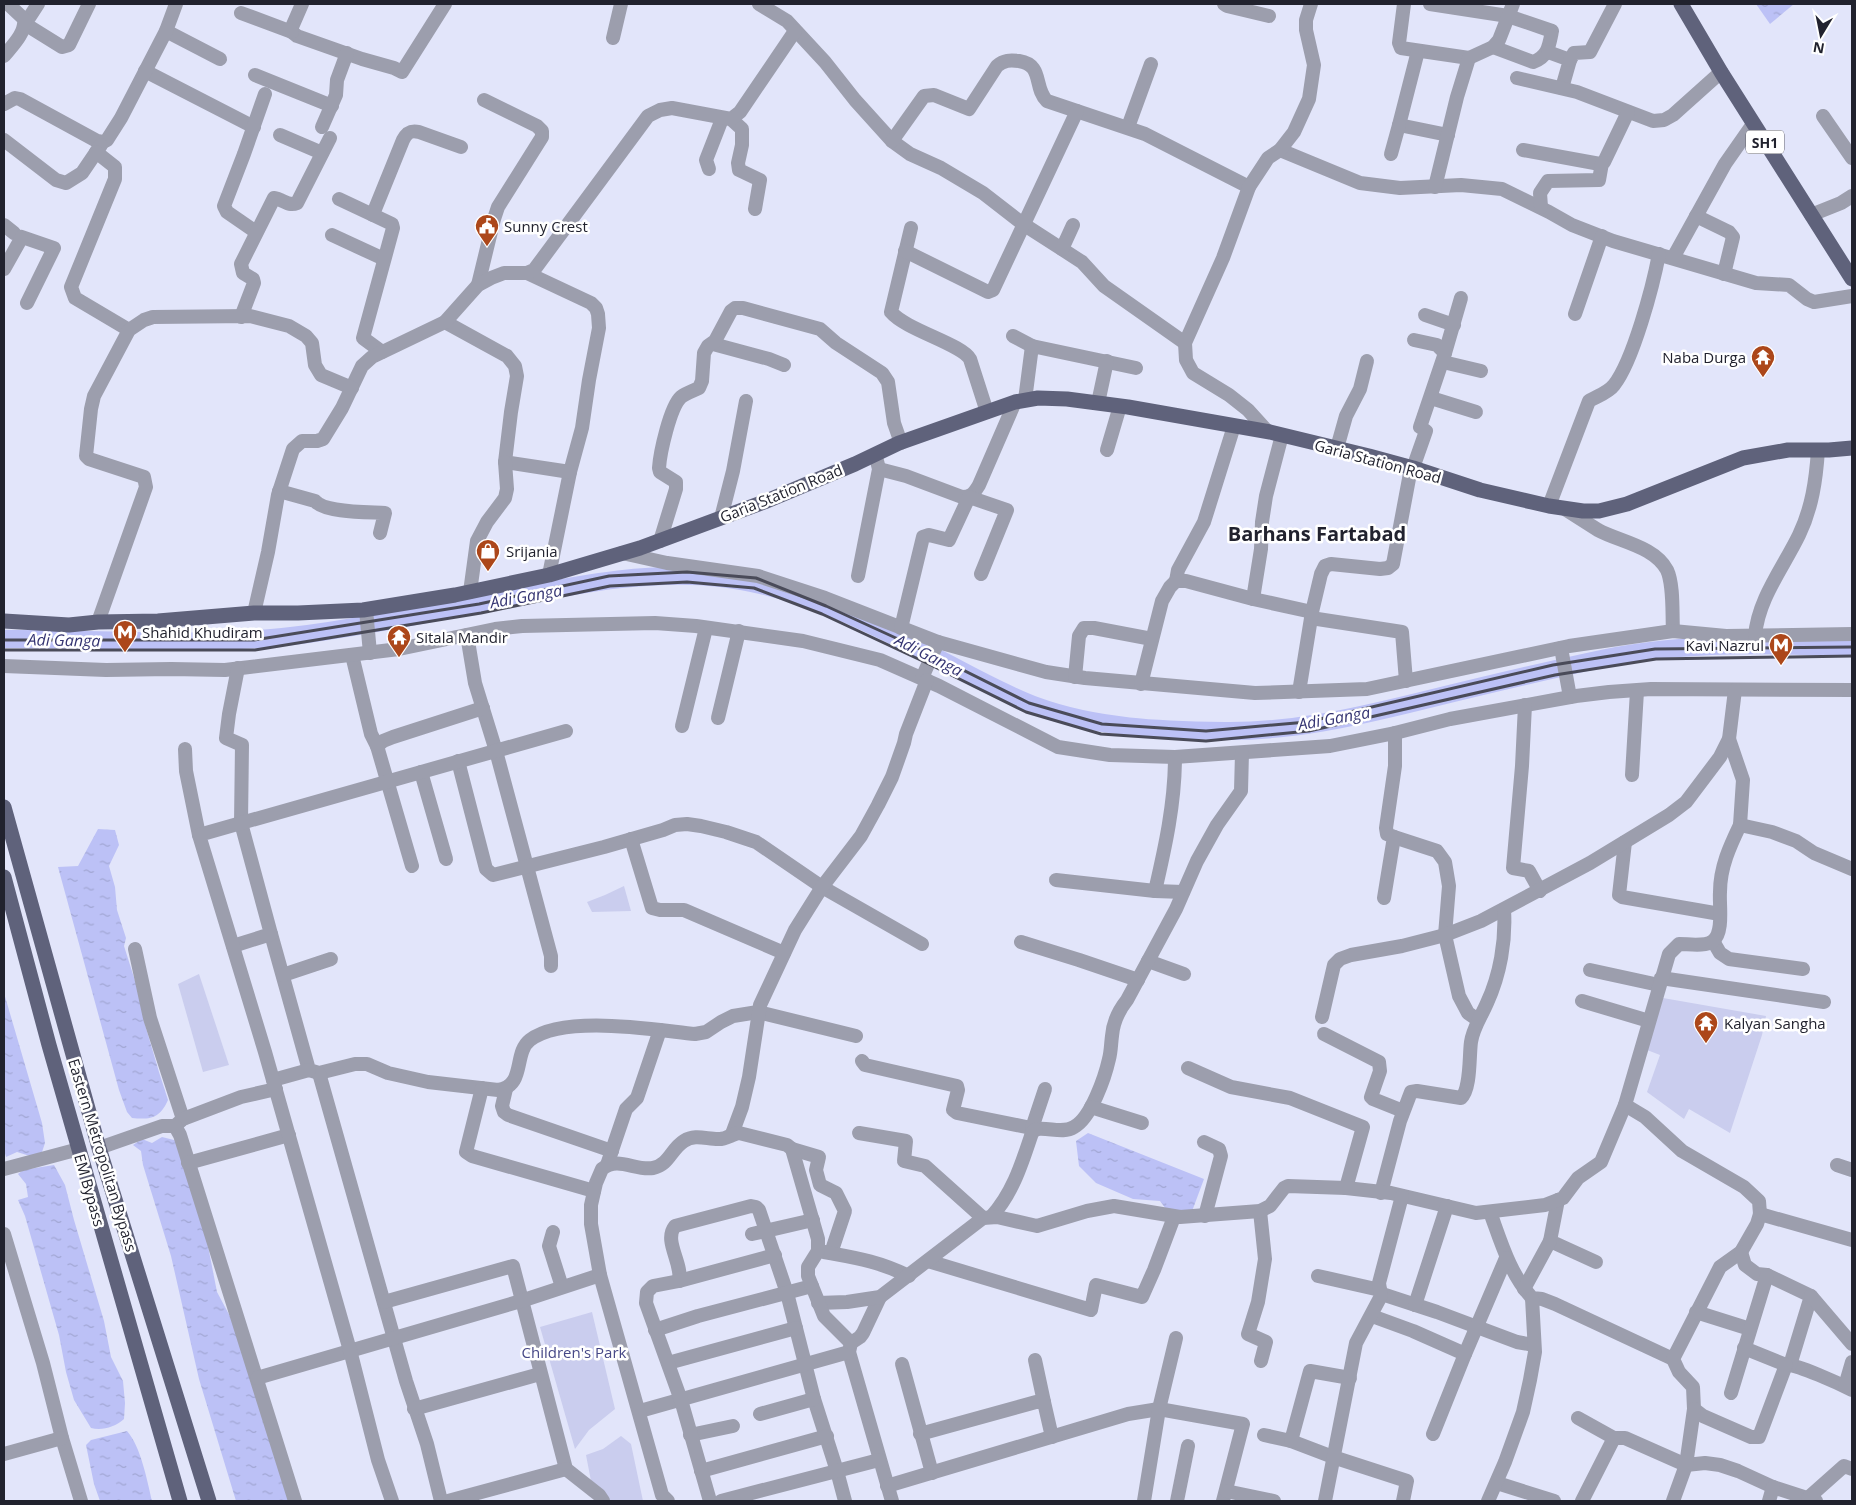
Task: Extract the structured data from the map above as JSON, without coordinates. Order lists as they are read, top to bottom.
{
  "streets": {
    "main road": [
      "SH1",
      "Garia Station Road",
      "Eastern Metropolitan Bypass",
      "EM Bypass"
    ]
  },
  "districts": ["Barhans Fartabad"],
  "water": ["Adi Ganga"],
  "parks": ["Children's Park"],
  "places": {
    "public building": ["Sunny Crest"],
    "temple": ["Naba Durga", "Sitala Mandir", "Kalyan Sangha"],
    "shop": ["Srijania"],
    "metro station": ["Shahid Khudiram", "Kavi Nazrul"]
  },
  "north": "bottom"
}
